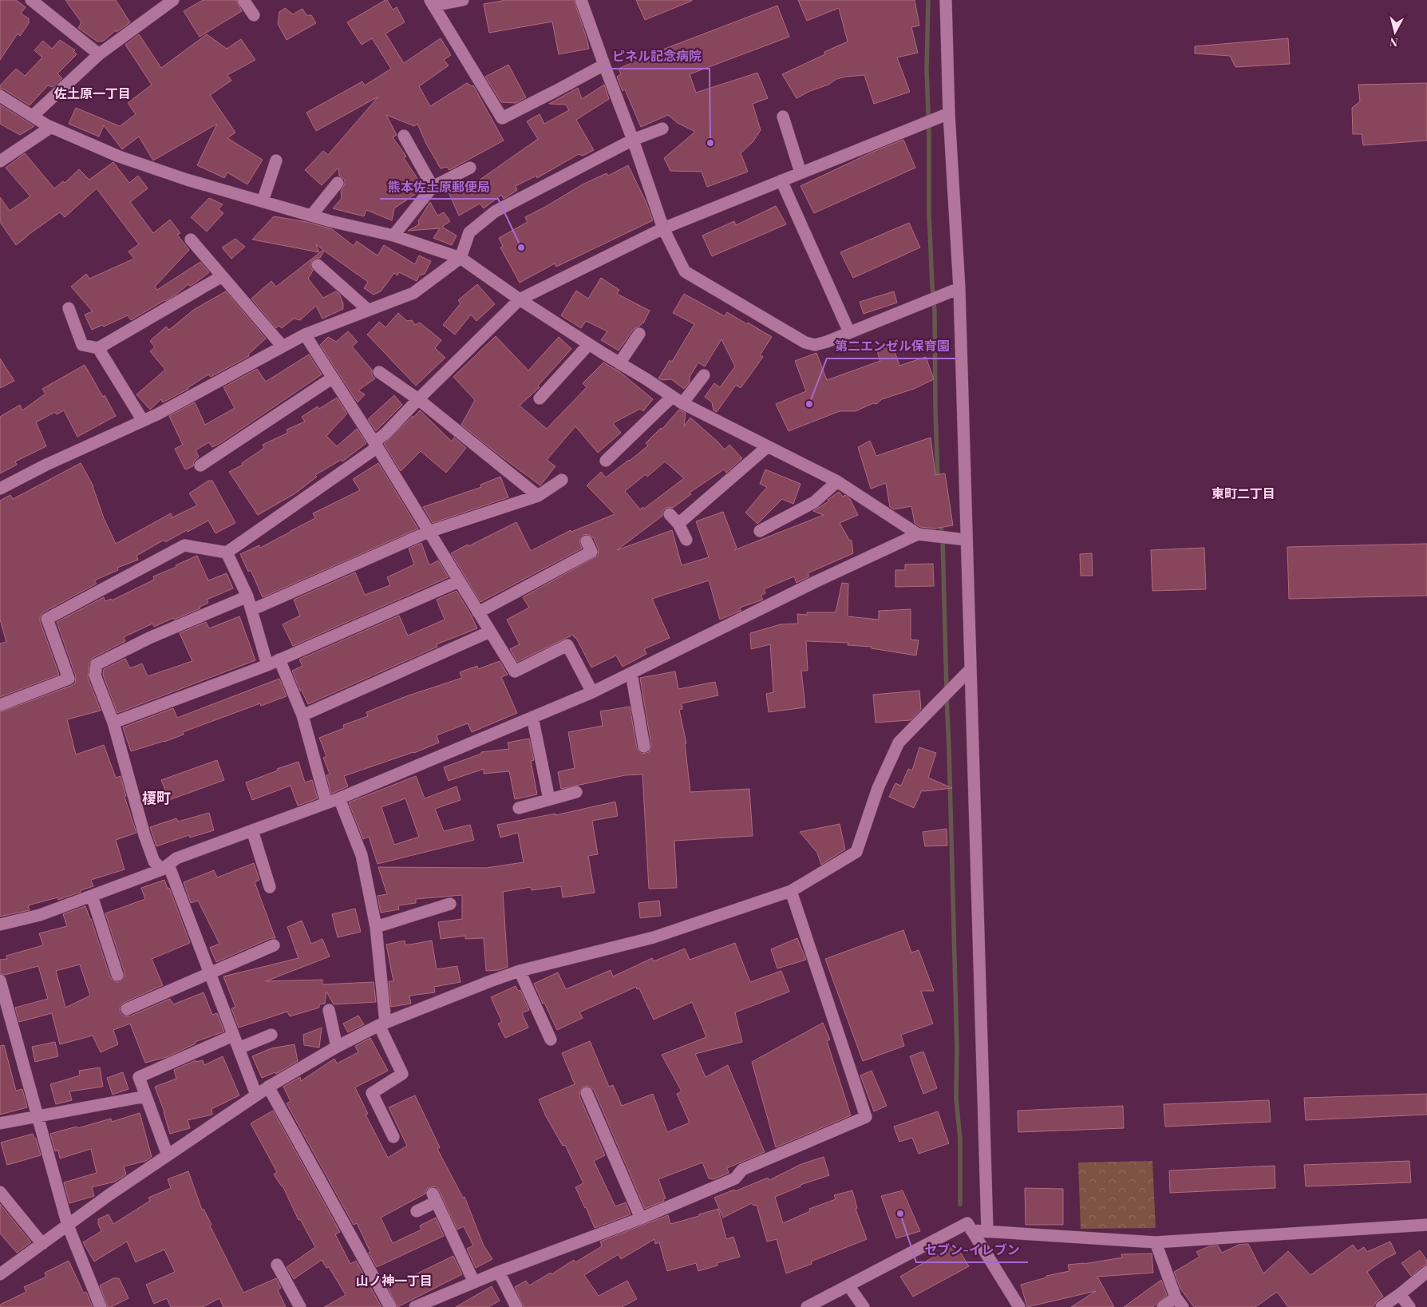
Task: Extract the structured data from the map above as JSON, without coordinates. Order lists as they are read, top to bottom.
{
  "districts": [
    "佐土原一丁目",
    "東町二丁目",
    "榎町",
    "山ノ神一丁目"
  ],
  "places": [
    "ピネル記念病院",
    "熊本佐土原郵便局",
    "第二エンゼル保育園",
    "セブン-イレブン"
  ],
  "north": "bottom"
}
